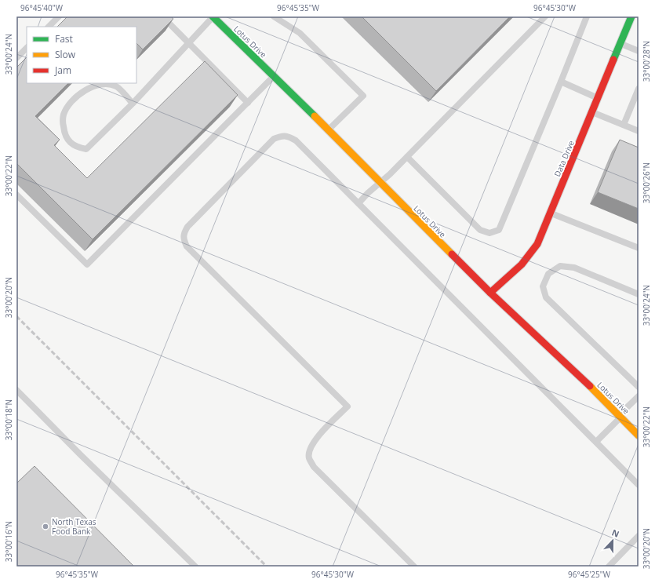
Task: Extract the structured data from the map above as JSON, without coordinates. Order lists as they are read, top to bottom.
{
  "streets": {
    "street": ["Lotus Drive", "Data Drive"]
  },
  "crossings": [
    ["Lotus Drive", "Data Drive"]
  ],
  "places": ["North Texas Food Bank"],
  "legend": ["Fast", "Slow", "Jam"],
  "north": "top",
  "coordinates": [
    "96°45'40\"W",
    "96°45'35\"W",
    "96°45'30\"W",
    "33°00'24\"N",
    "33°00'28\"N",
    "33°00'22\"N",
    "33°00'26\"N",
    "33°00'20\"N",
    "33°00'18\"N",
    "33°00'16\"N",
    "96°45'25\"W"
  ]
}
